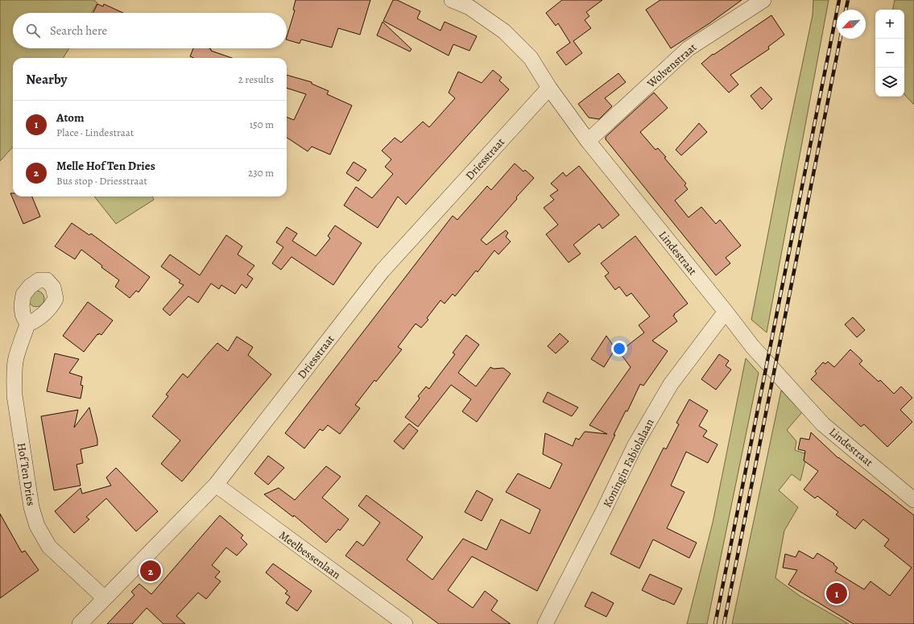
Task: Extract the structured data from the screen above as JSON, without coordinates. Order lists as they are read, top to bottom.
{
  "streets": {
    "street": [
      "Wolvenstraat",
      "Driesstraat",
      "Lindestraat",
      "Koningin Fabiolalaan",
      "Hof Ten Dries",
      "Meelbessenlaan"
    ]
  },
  "crossings": [
    ["Wolvenstraat", "Lindestraat"],
    ["Driesstraat", "Lindestraat"],
    ["Driesstraat", "Hof Ten Dries"],
    ["Driesstraat", "Meelbessenlaan"],
    ["Lindestraat", "Koningin Fabiolalaan"]
  ],
  "north": "bottom left",
  "page": {
    "map_buttons": ["+", "−"],
    "search": "Search here",
    "heading": ["Nearby", "2 results"],
    "list": [
      {
        "mark": "1",
        "name": "Atom",
        "note": "Place · Lindestraat",
        "value": "150 m"
      },
      {
        "mark": "2",
        "name": "Melle Hof Ten Dries",
        "note": "Bus stop · Driesstraat",
        "value": "230 m"
      }
    ],
    "pins": ["2", "1"]
  }
}
